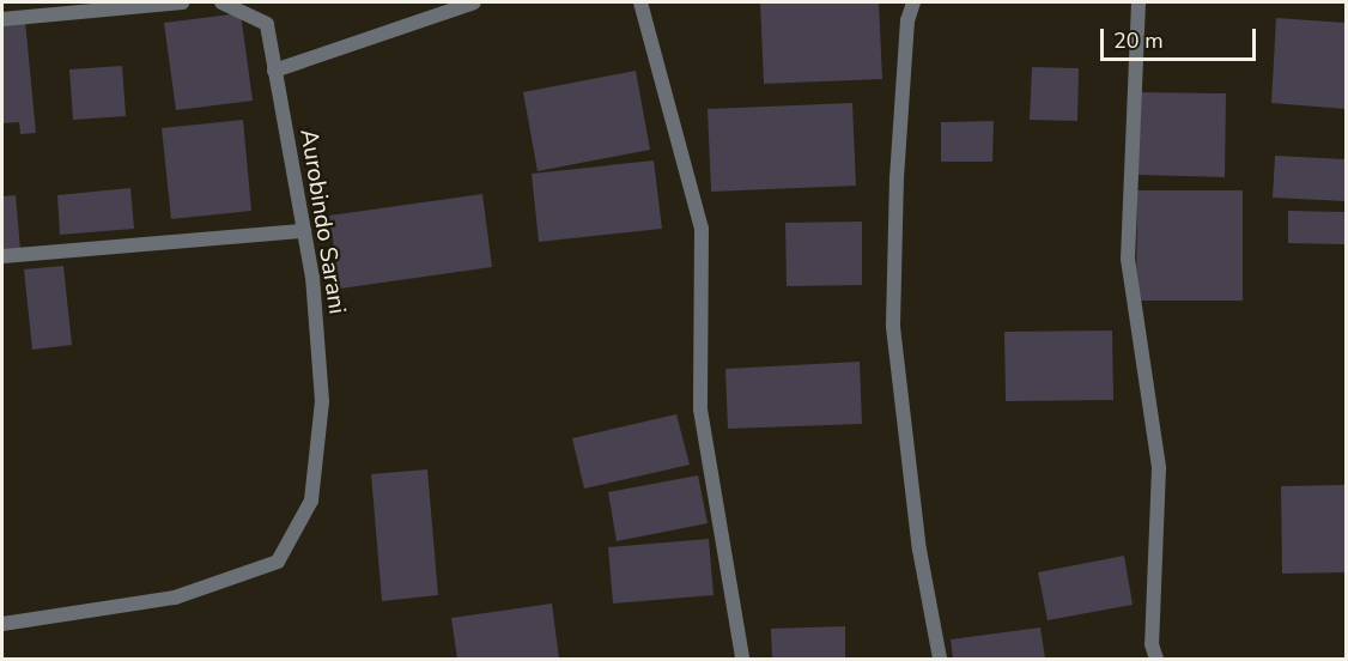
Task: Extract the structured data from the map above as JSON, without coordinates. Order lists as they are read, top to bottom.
{
  "streets": {
    "street": ["Aurobindo Sarani"]
  },
  "scale_bar": "20 m"
}
